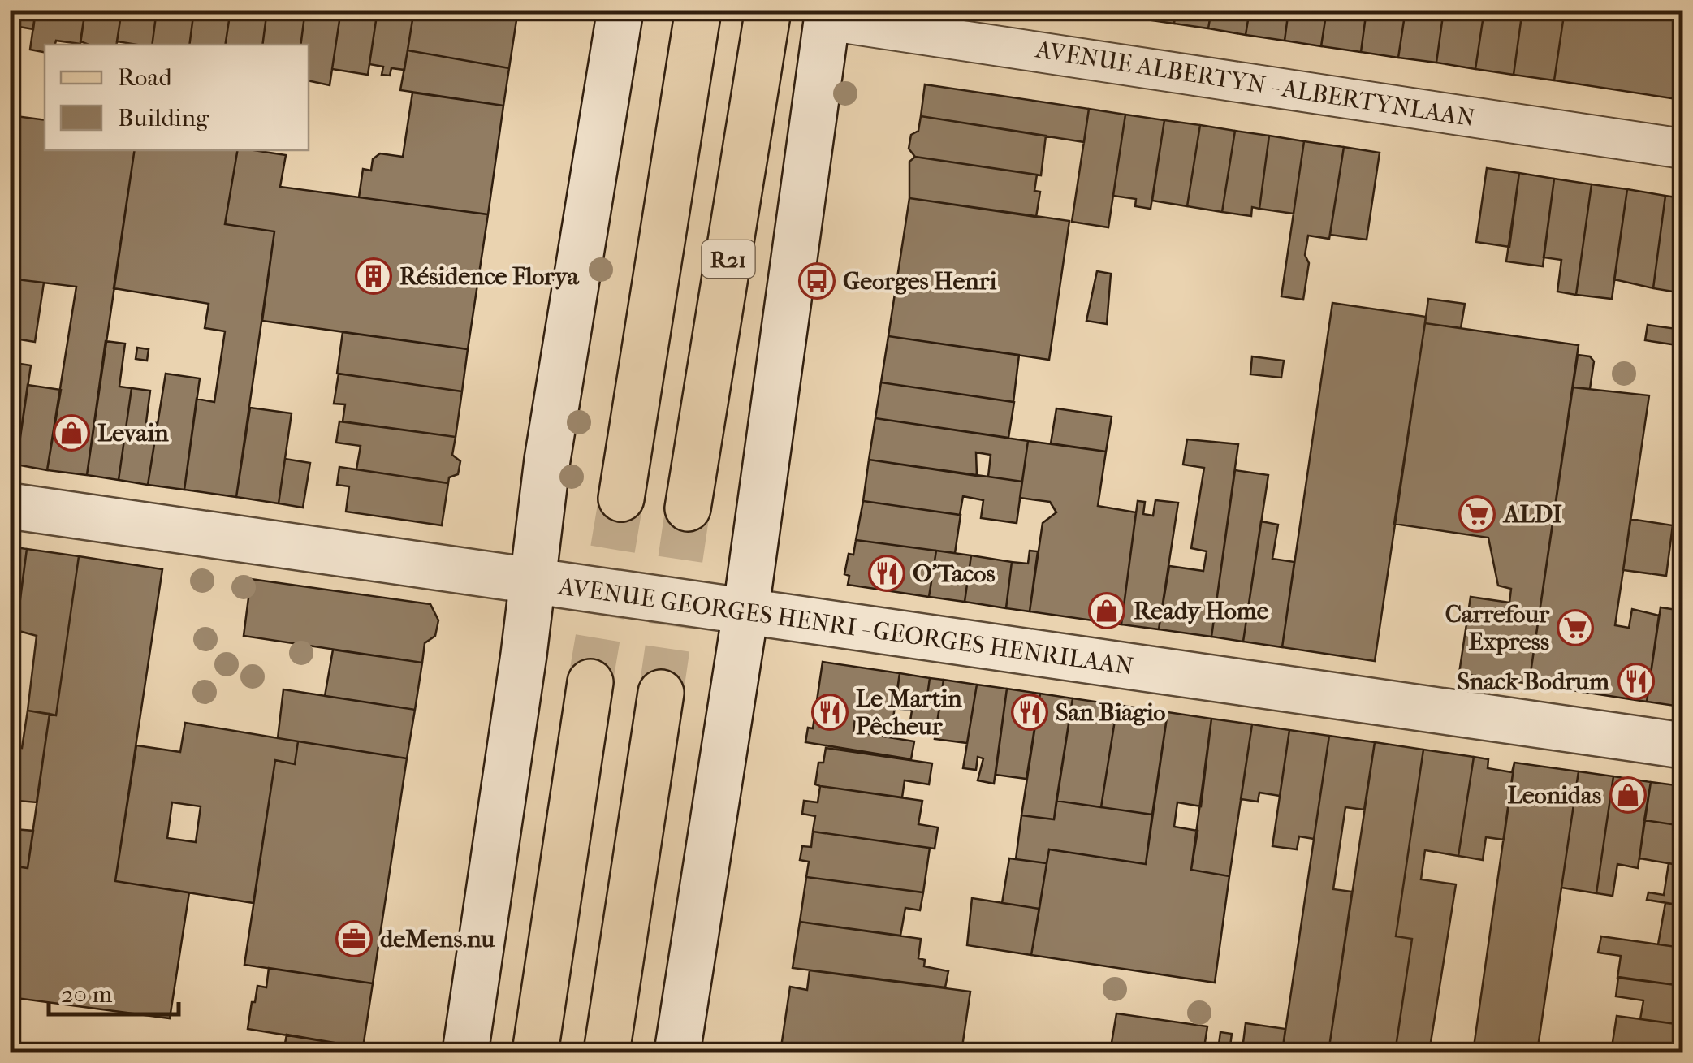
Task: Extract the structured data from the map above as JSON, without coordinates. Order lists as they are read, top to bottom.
{
  "streets": {
    "main road": ["R21", "AVENUE GEORGES HENRI - GEORGES HENRILAAN"],
    "street": ["AVENUE ALBERTYN - ALBERTYNLAAN"]
  },
  "places": {
    "building": ["Résidence Florya"],
    "bus stop": ["Georges Henri"],
    "shop": ["Levain", "Ready Home", "Leonidas"],
    "supermarket": ["ALDI", "Carrefour Express"],
    "restaurant": [
      "O'Tacos",
      "Snack Bodrum",
      "Le Martin Pêcheur",
      "San Biagio"
    ],
    "office": ["deMens.nu"]
  },
  "legend": ["Road", "Building"],
  "scale_bar": "20 m"
}
